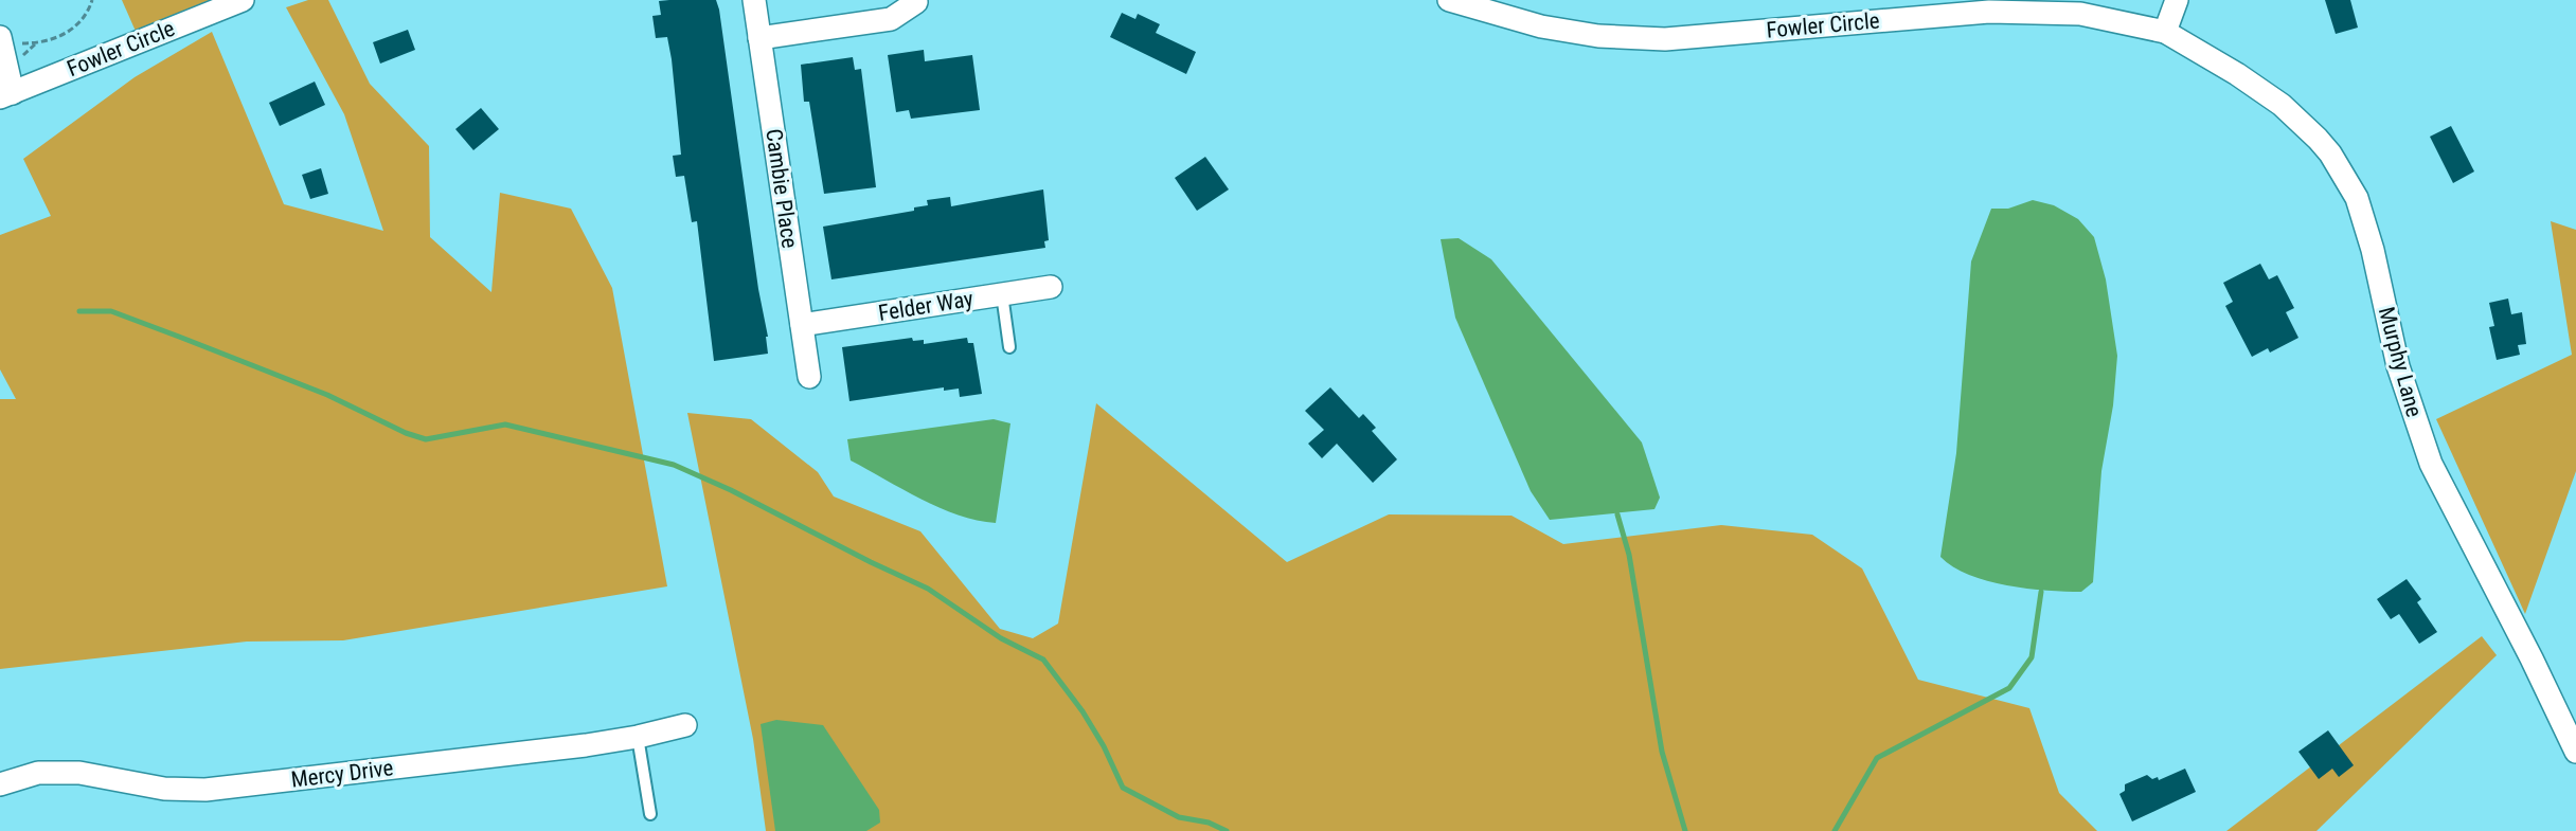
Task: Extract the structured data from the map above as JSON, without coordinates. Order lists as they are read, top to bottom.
{
  "streets": {
    "street": [
      "Fowler Circle",
      "Cambie Place",
      "Felder Way",
      "Murphy Lane",
      "Mercy Drive"
    ]
  },
  "crossings": [
    ["Fowler Circle", "Murphy Lane"],
    ["Cambie Place", "Felder Way"]
  ]
}
